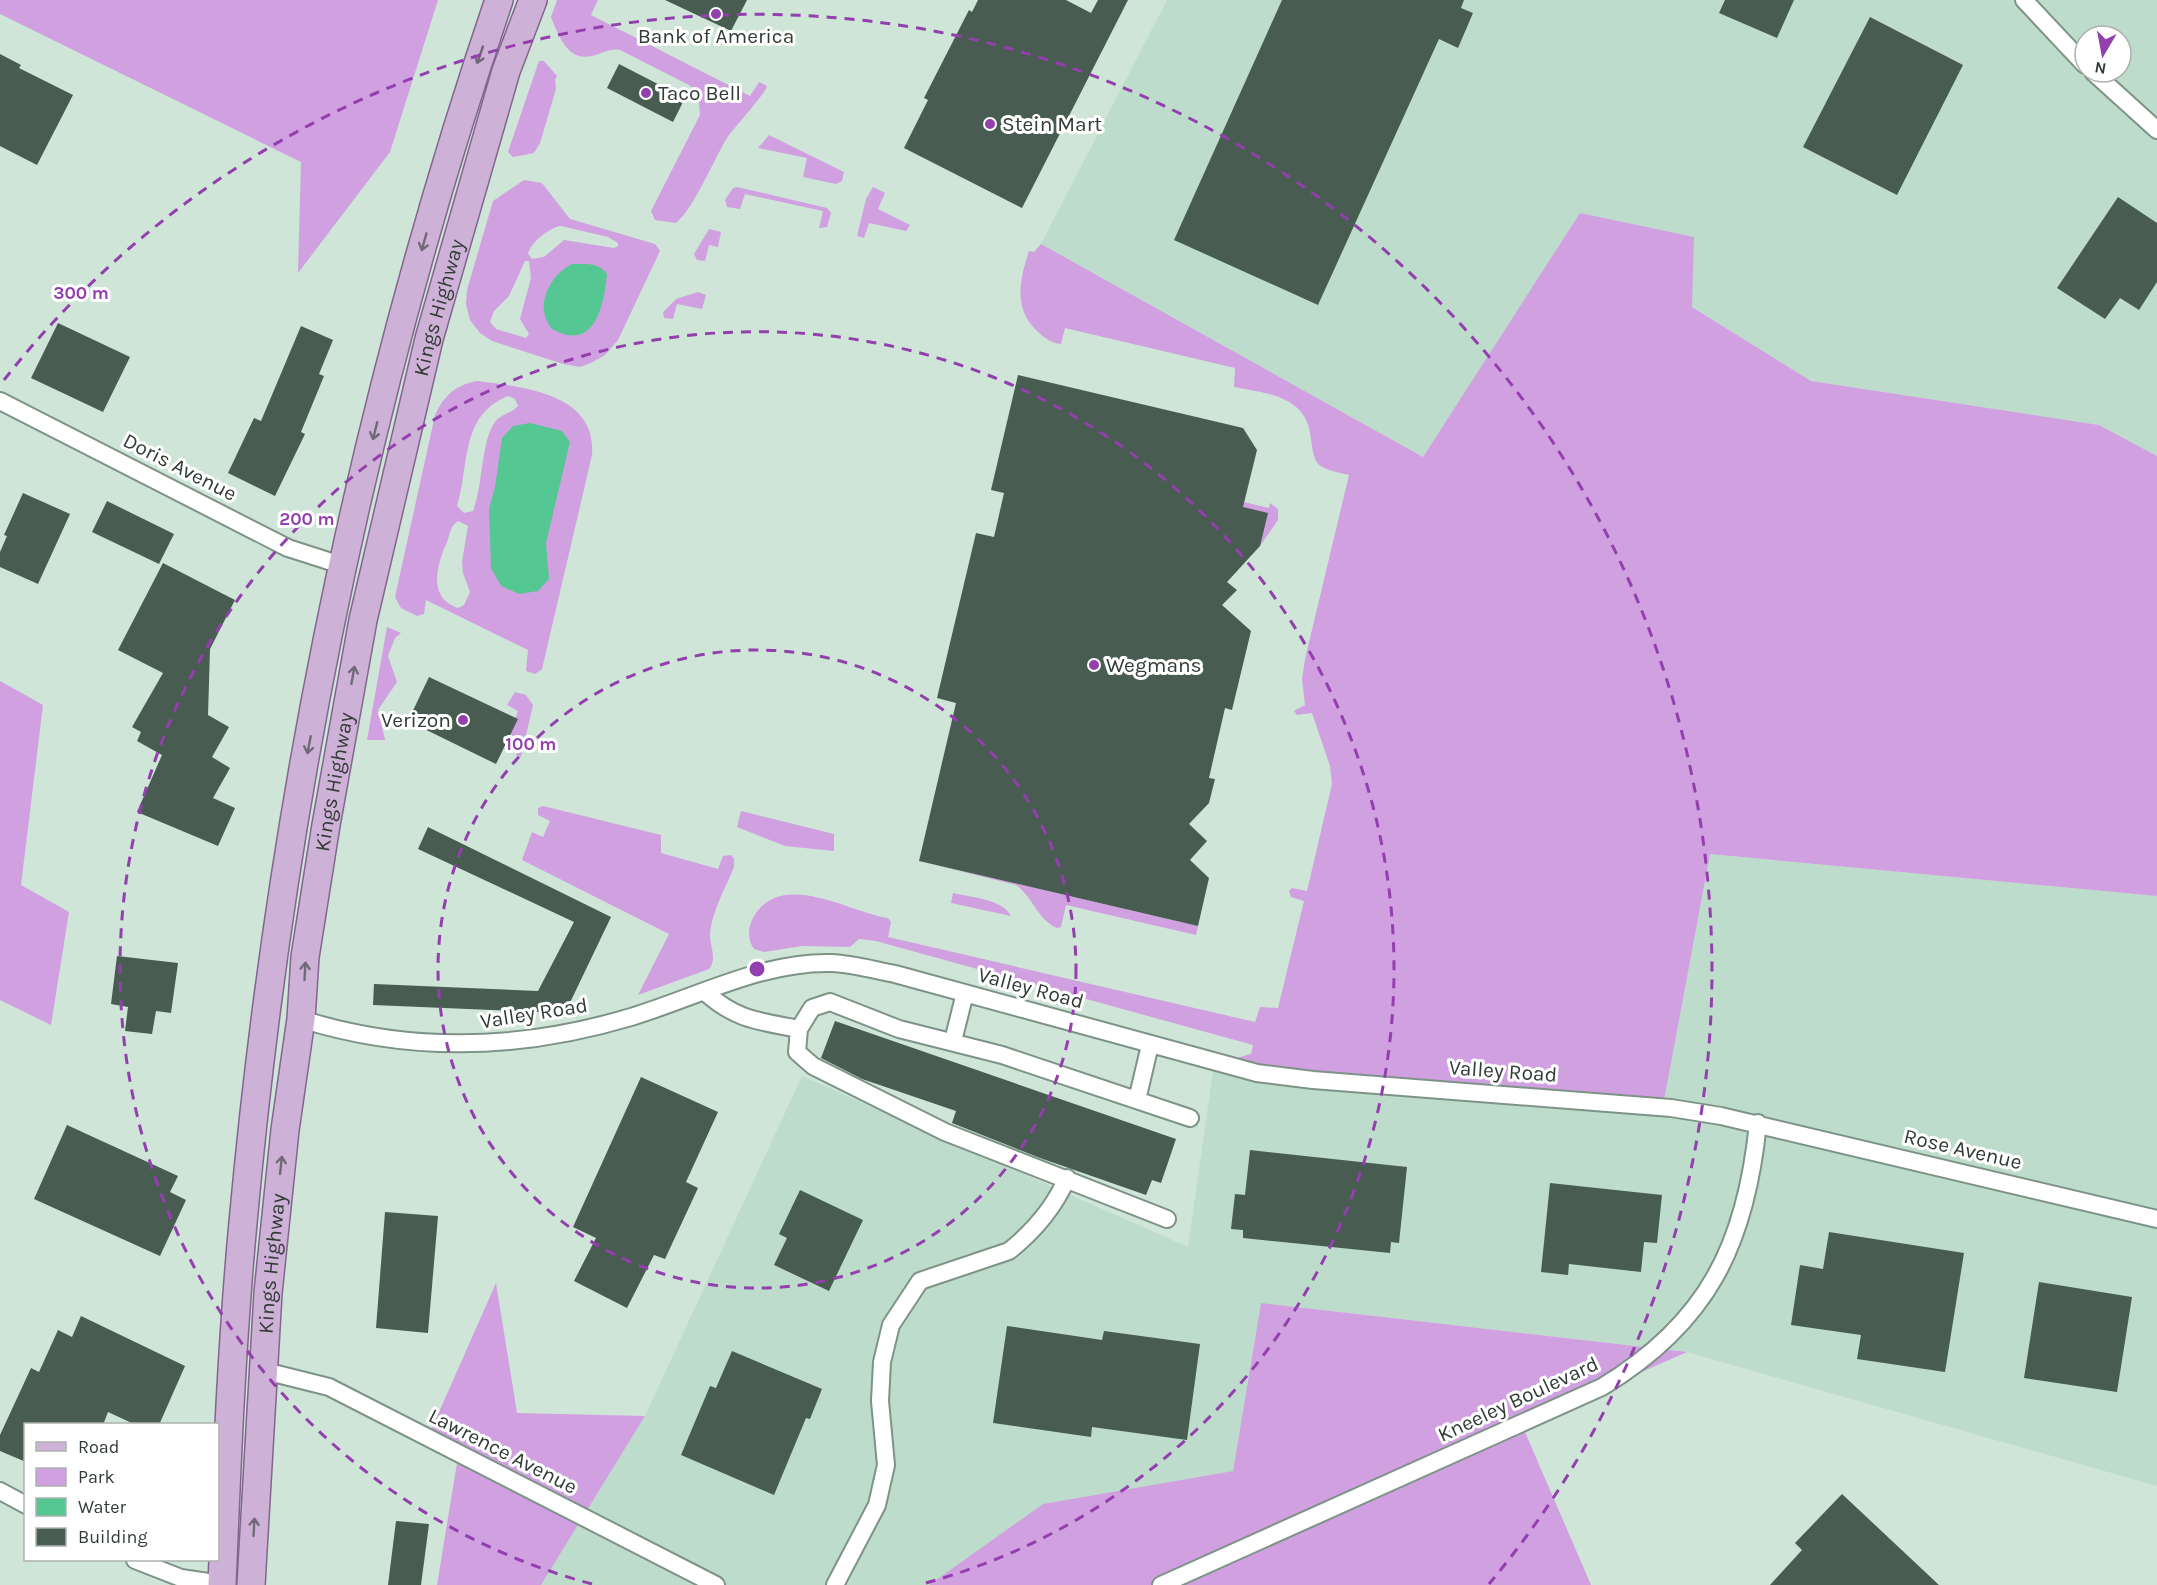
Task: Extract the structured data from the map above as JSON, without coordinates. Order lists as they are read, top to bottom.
{
  "streets": {
    "main road": ["Kings Highway"],
    "street": [
      "Doris Avenue",
      "Valley Road",
      "Rose Avenue",
      "Kneeley Boulevard",
      "Lawrence Avenue"
    ]
  },
  "crossings": [
    ["Kings Highway", "Doris Avenue"],
    ["Kings Highway", "Valley Road"],
    ["Kings Highway", "Lawrence Avenue"],
    ["Valley Road", "Rose Avenue"],
    ["Valley Road", "Kneeley Boulevard"],
    ["Rose Avenue", "Kneeley Boulevard"]
  ],
  "places": [
    "Bank of America",
    "Taco Bell",
    "Stein Mart",
    "Wegmans",
    "Verizon"
  ],
  "legend": [
    "Road",
    "Park",
    "Water",
    "Building"
  ],
  "north": "bottom",
  "rings": ["300 m", "200 m", "100 m"]
}
